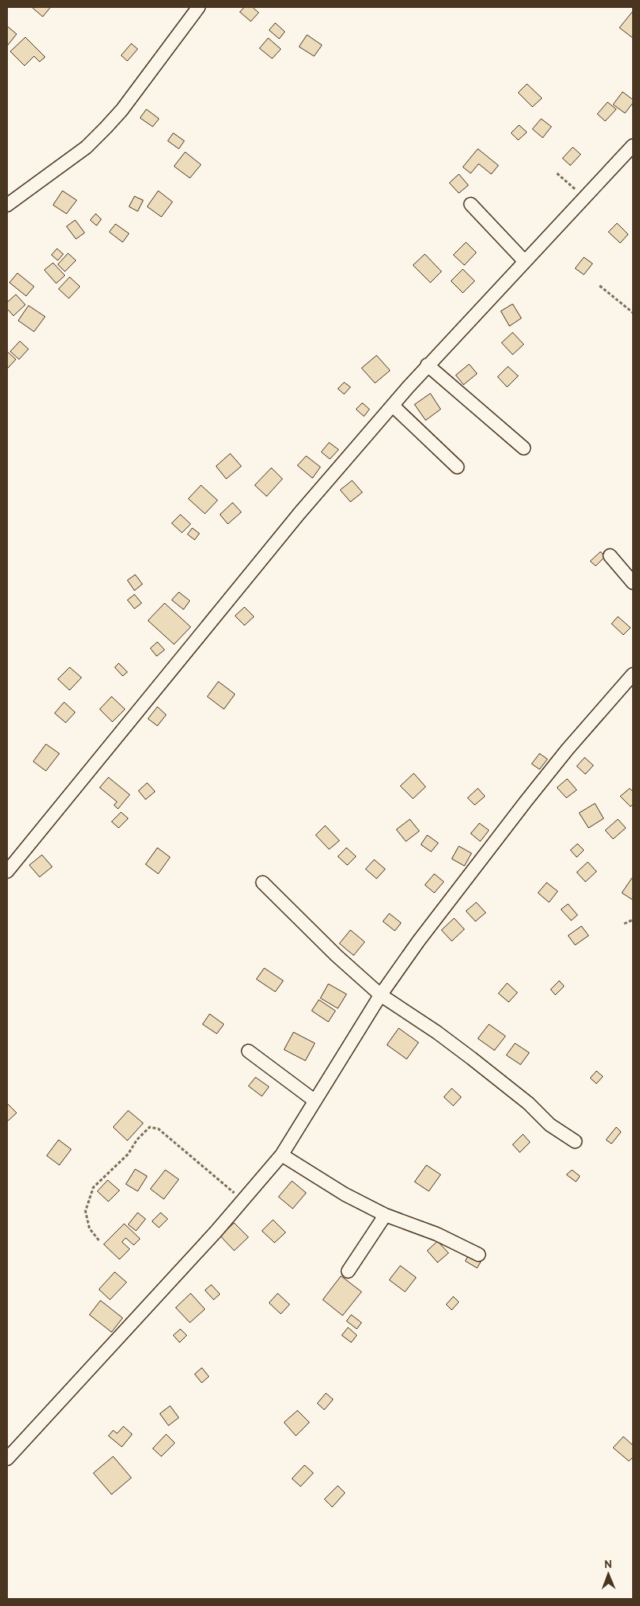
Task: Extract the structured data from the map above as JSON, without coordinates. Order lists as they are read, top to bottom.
{
  "north": "top"
}
